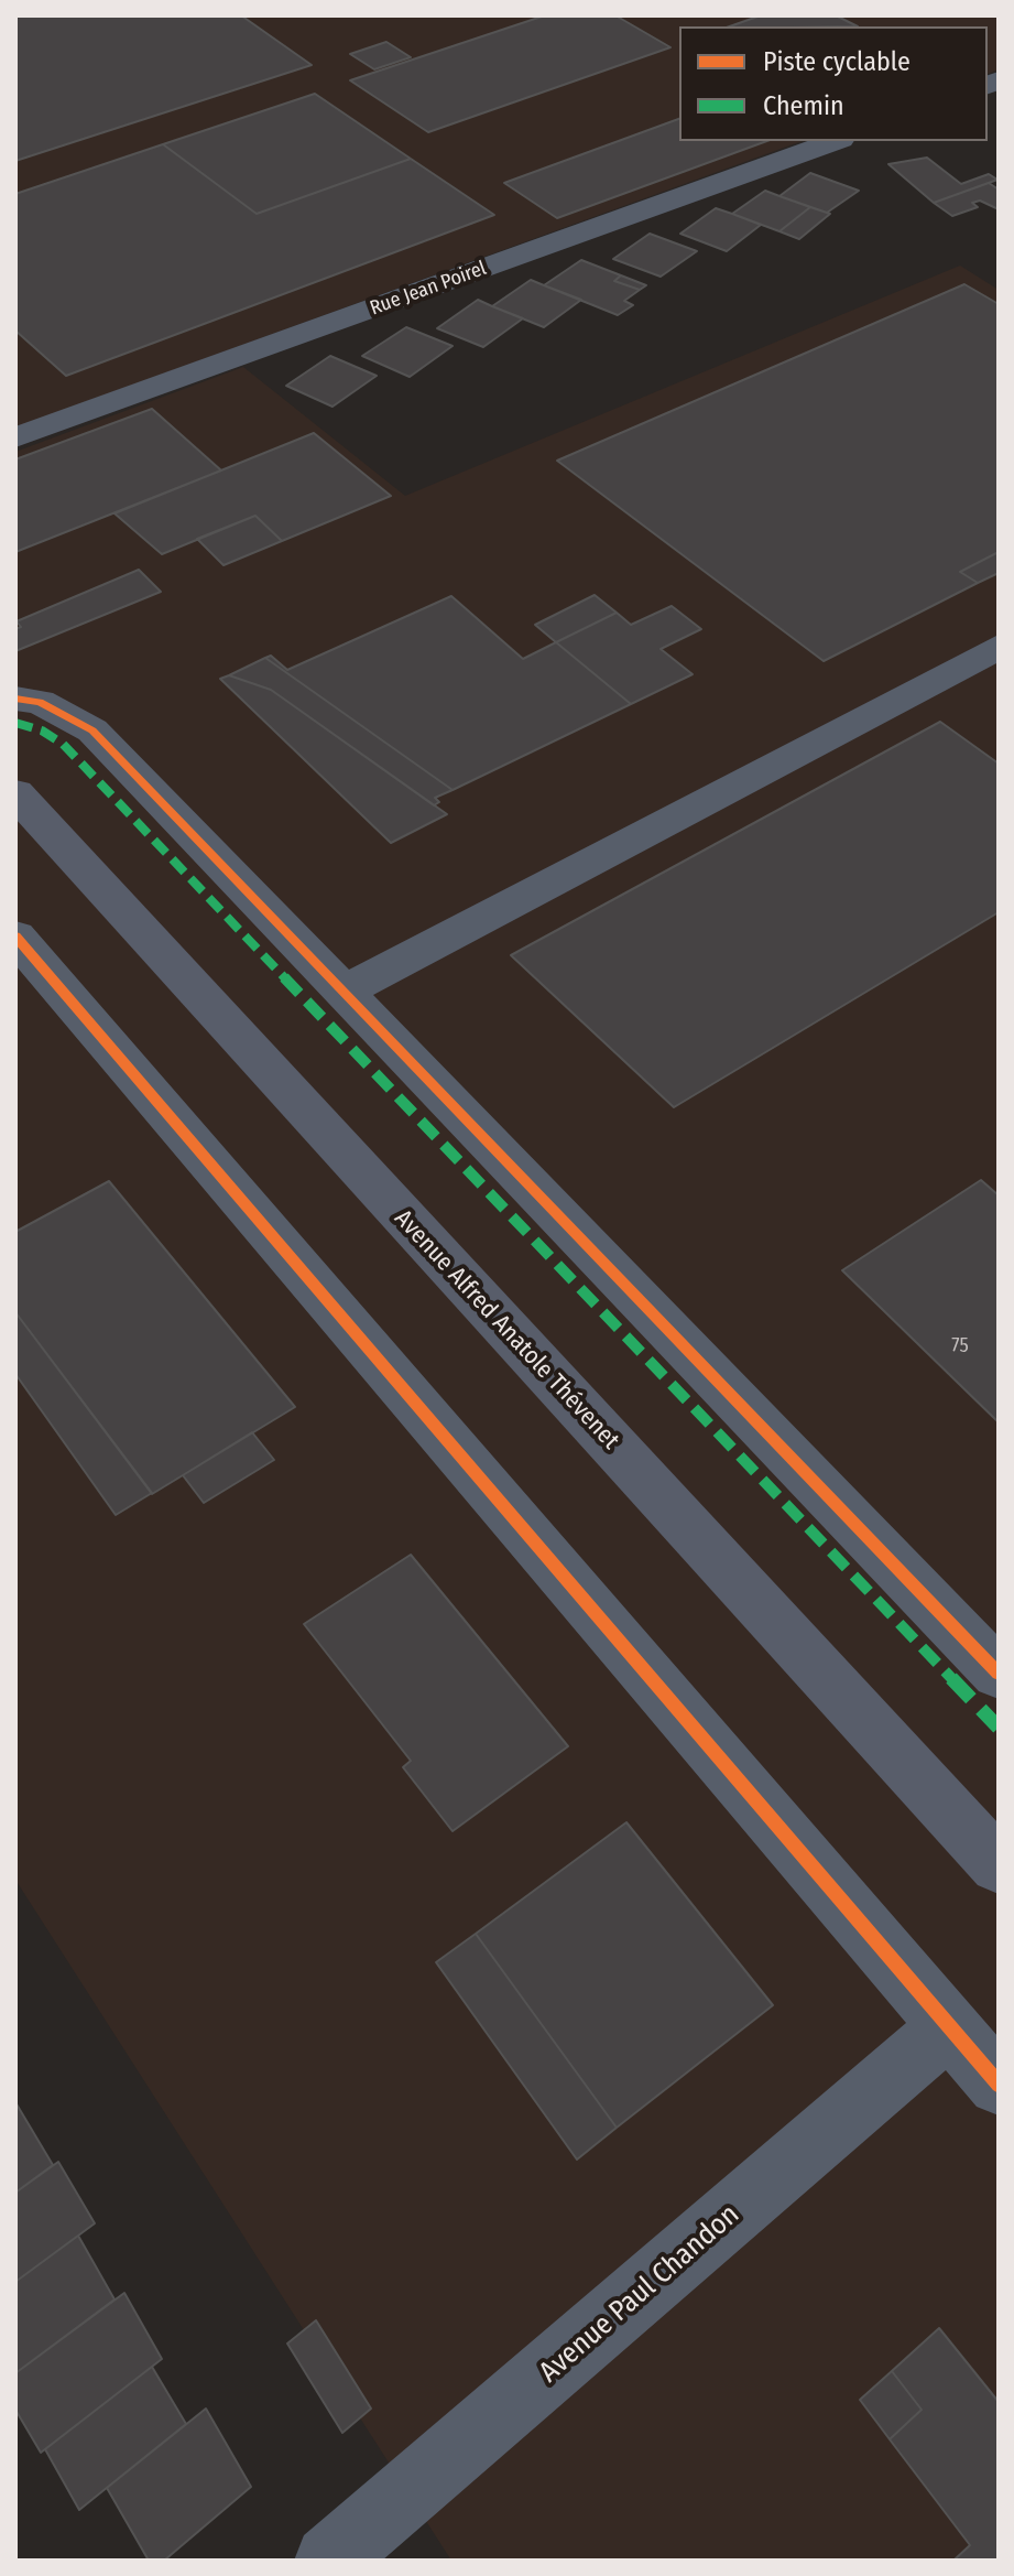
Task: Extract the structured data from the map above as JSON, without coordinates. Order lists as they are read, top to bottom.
{
  "streets": {
    "main road": ["Avenue Alfred Anatole Thévenet"],
    "street": ["Rue Jean Poirel", "Avenue Paul Chandon"]
  },
  "house_numbers": ["75"],
  "legend": ["Piste cyclable", "Chemin"]
}
